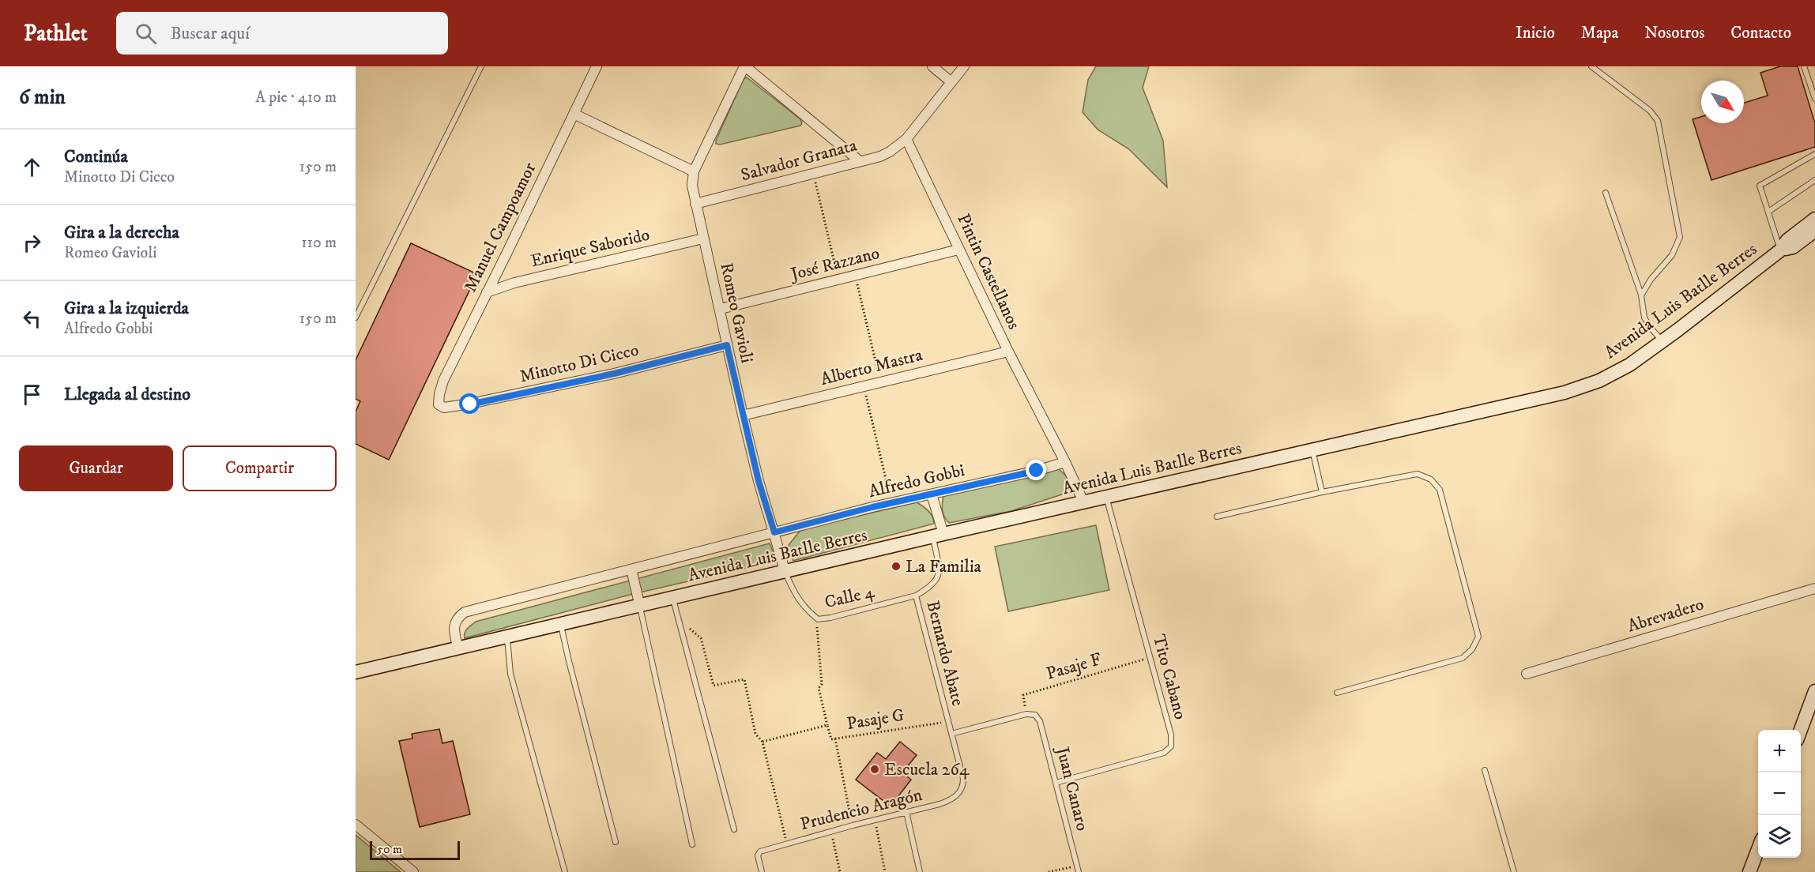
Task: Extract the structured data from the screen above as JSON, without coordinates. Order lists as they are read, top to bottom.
{
  "streets": {
    "main road": ["Avenida Luis Batlle Berres"],
    "street": [
      "Salvador Granata",
      "Manuel Campoamor",
      "Enrique Saborido",
      "José Razzano",
      "Pintin Castellanos",
      "Romeo Gavioli",
      "Minotto Di Cicco",
      "Alberto Mastra",
      "Alfredo Gobbi",
      "Abrevadero"
    ],
    "lane": [
      "Calle 4",
      "Bernardo Abate",
      "Tito Cabano",
      "Juan Canaro",
      "Prudencio Aragón"
    ],
    "path": ["Pasaje F", "Pasaje G"]
  },
  "crossings": [
    ["Salvador Granata", "Pintin Castellanos"],
    ["Salvador Granata", "Romeo Gavioli"],
    ["Manuel Campoamor", "Enrique Saborido"],
    ["Manuel Campoamor", "Minotto Di Cicco"],
    ["Enrique Saborido", "Romeo Gavioli"],
    ["José Razzano", "Pintin Castellanos"],
    ["José Razzano", "Romeo Gavioli"],
    ["Pintin Castellanos", "Avenida Luis Batlle Berres"],
    ["Pintin Castellanos", "Alberto Mastra"],
    ["Pintin Castellanos", "Alfredo Gobbi"],
    ["Avenida Luis Batlle Berres", "Romeo Gavioli"],
    ["Avenida Luis Batlle Berres", "Alfredo Gobbi"],
    ["Avenida Luis Batlle Berres", "Calle 4"],
    ["Avenida Luis Batlle Berres", "Bernardo Abate"],
    ["Avenida Luis Batlle Berres", "Tito Cabano"],
    ["Romeo Gavioli", "Minotto Di Cicco"],
    ["Romeo Gavioli", "Alberto Mastra"],
    ["Romeo Gavioli", "Alfredo Gobbi"],
    ["Romeo Gavioli", "Calle 4"],
    ["Calle 4", "Bernardo Abate"],
    ["Bernardo Abate", "Pasaje G"],
    ["Bernardo Abate", "Prudencio Aragón"],
    ["Pasaje F", "Tito Cabano"],
    ["Pasaje F", "Juan Canaro"],
    ["Tito Cabano", "Juan Canaro"]
  ],
  "places": ["La Familia", "Escuela 264"],
  "scale_bar": "50 m",
  "north": "bottom right",
  "page": {
    "header": "Pathlet",
    "search": "Buscar aquí",
    "nav": [
      "Inicio",
      "Mapa",
      "Nosotros",
      "Contacto"
    ],
    "heading": ["6 min", "A pie · 410 m"],
    "list": [
      ["Continúa", "Minotto Di Cicco", "150 m"],
      ["Gira a la derecha", "Romeo Gavioli", "110 m"],
      ["Gira a la izquierda", "Alfredo Gobbi", "150 m"],
      "Llegada al destino"
    ],
    "buttons": ["Guardar", "Compartir"],
    "map_buttons": ["+", "−"],
    "scale": "50 m"
  }
}
